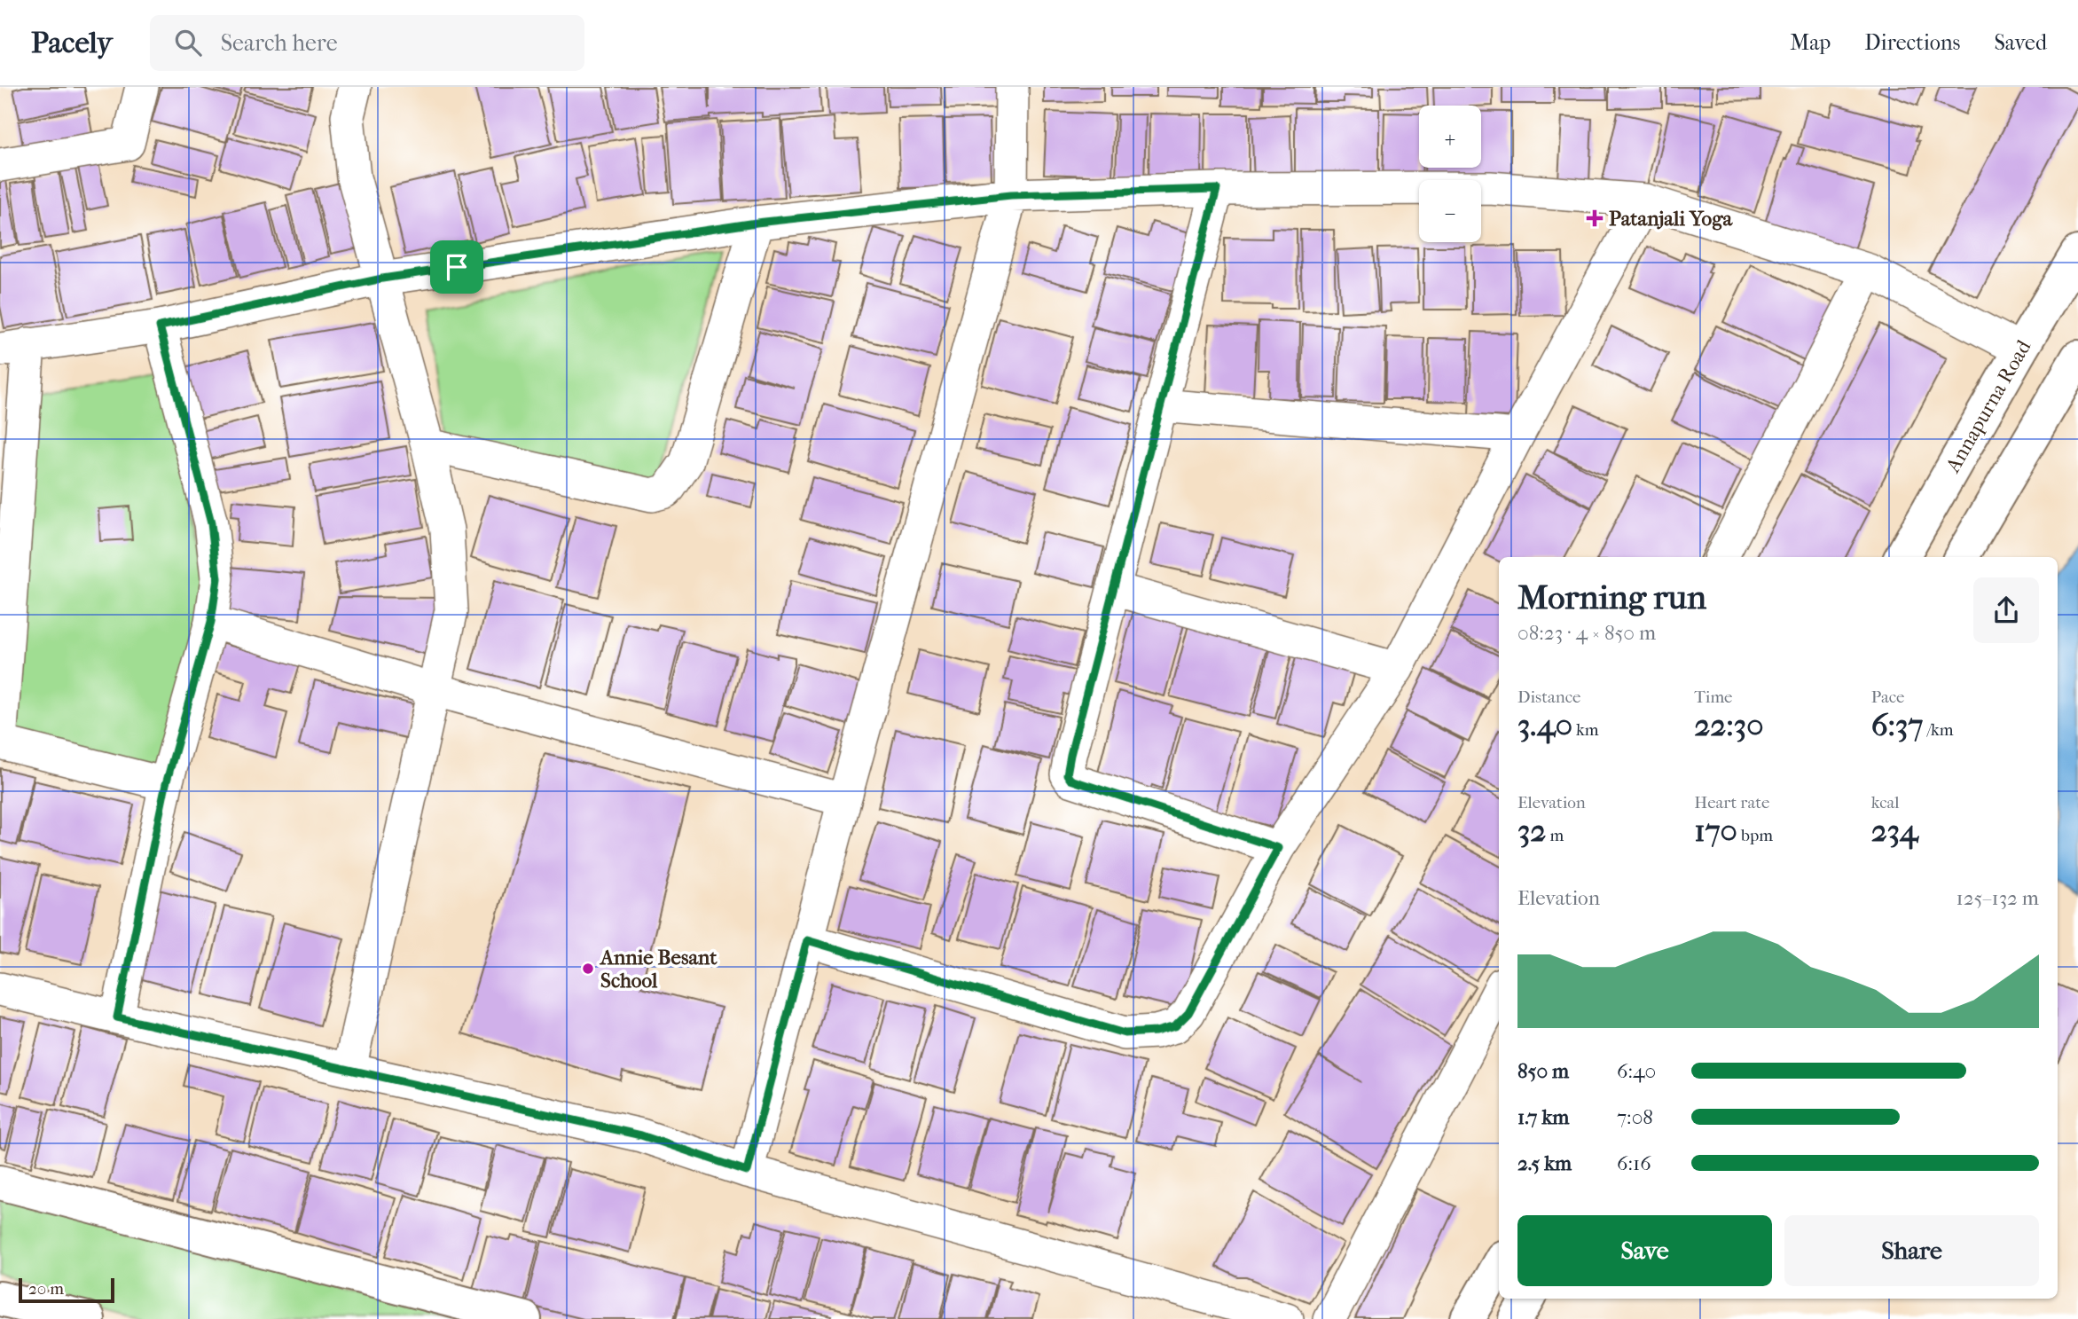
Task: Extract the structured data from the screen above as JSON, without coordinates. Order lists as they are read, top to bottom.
{
  "streets": {
    "main road": ["Annapurna Road"]
  },
  "places": {
    "health": ["Patanjali Yoga"],
    "other": ["Annie Besant School"]
  },
  "scale_bar": "20 m",
  "page": {
    "header": "Pacely",
    "search": "Search here",
    "nav": ["Map", "Directions", "Saved"],
    "map_buttons": ["+", "−"],
    "heading": ["Morning run", "08:23 · 4 × 850 m"],
    "stats": [
      ["Distance", "3.40 km"],
      ["Time", "22:30"],
      ["Pace", "6:37 /km"],
      ["Elevation", "32 m"],
      ["Heart rate", "170 bpm"],
      ["kcal", "234"]
    ],
    "chart": ["Elevation", "125–132 m"],
    "list": [
      {
        "name": "850 m",
        "note": "6:40"
      },
      {
        "name": "1.7 km",
        "note": "7:08"
      },
      {
        "name": "2.5 km",
        "note": "6:16"
      }
    ],
    "buttons": ["Save", "Share"],
    "scale": "20 m"
  }
}
